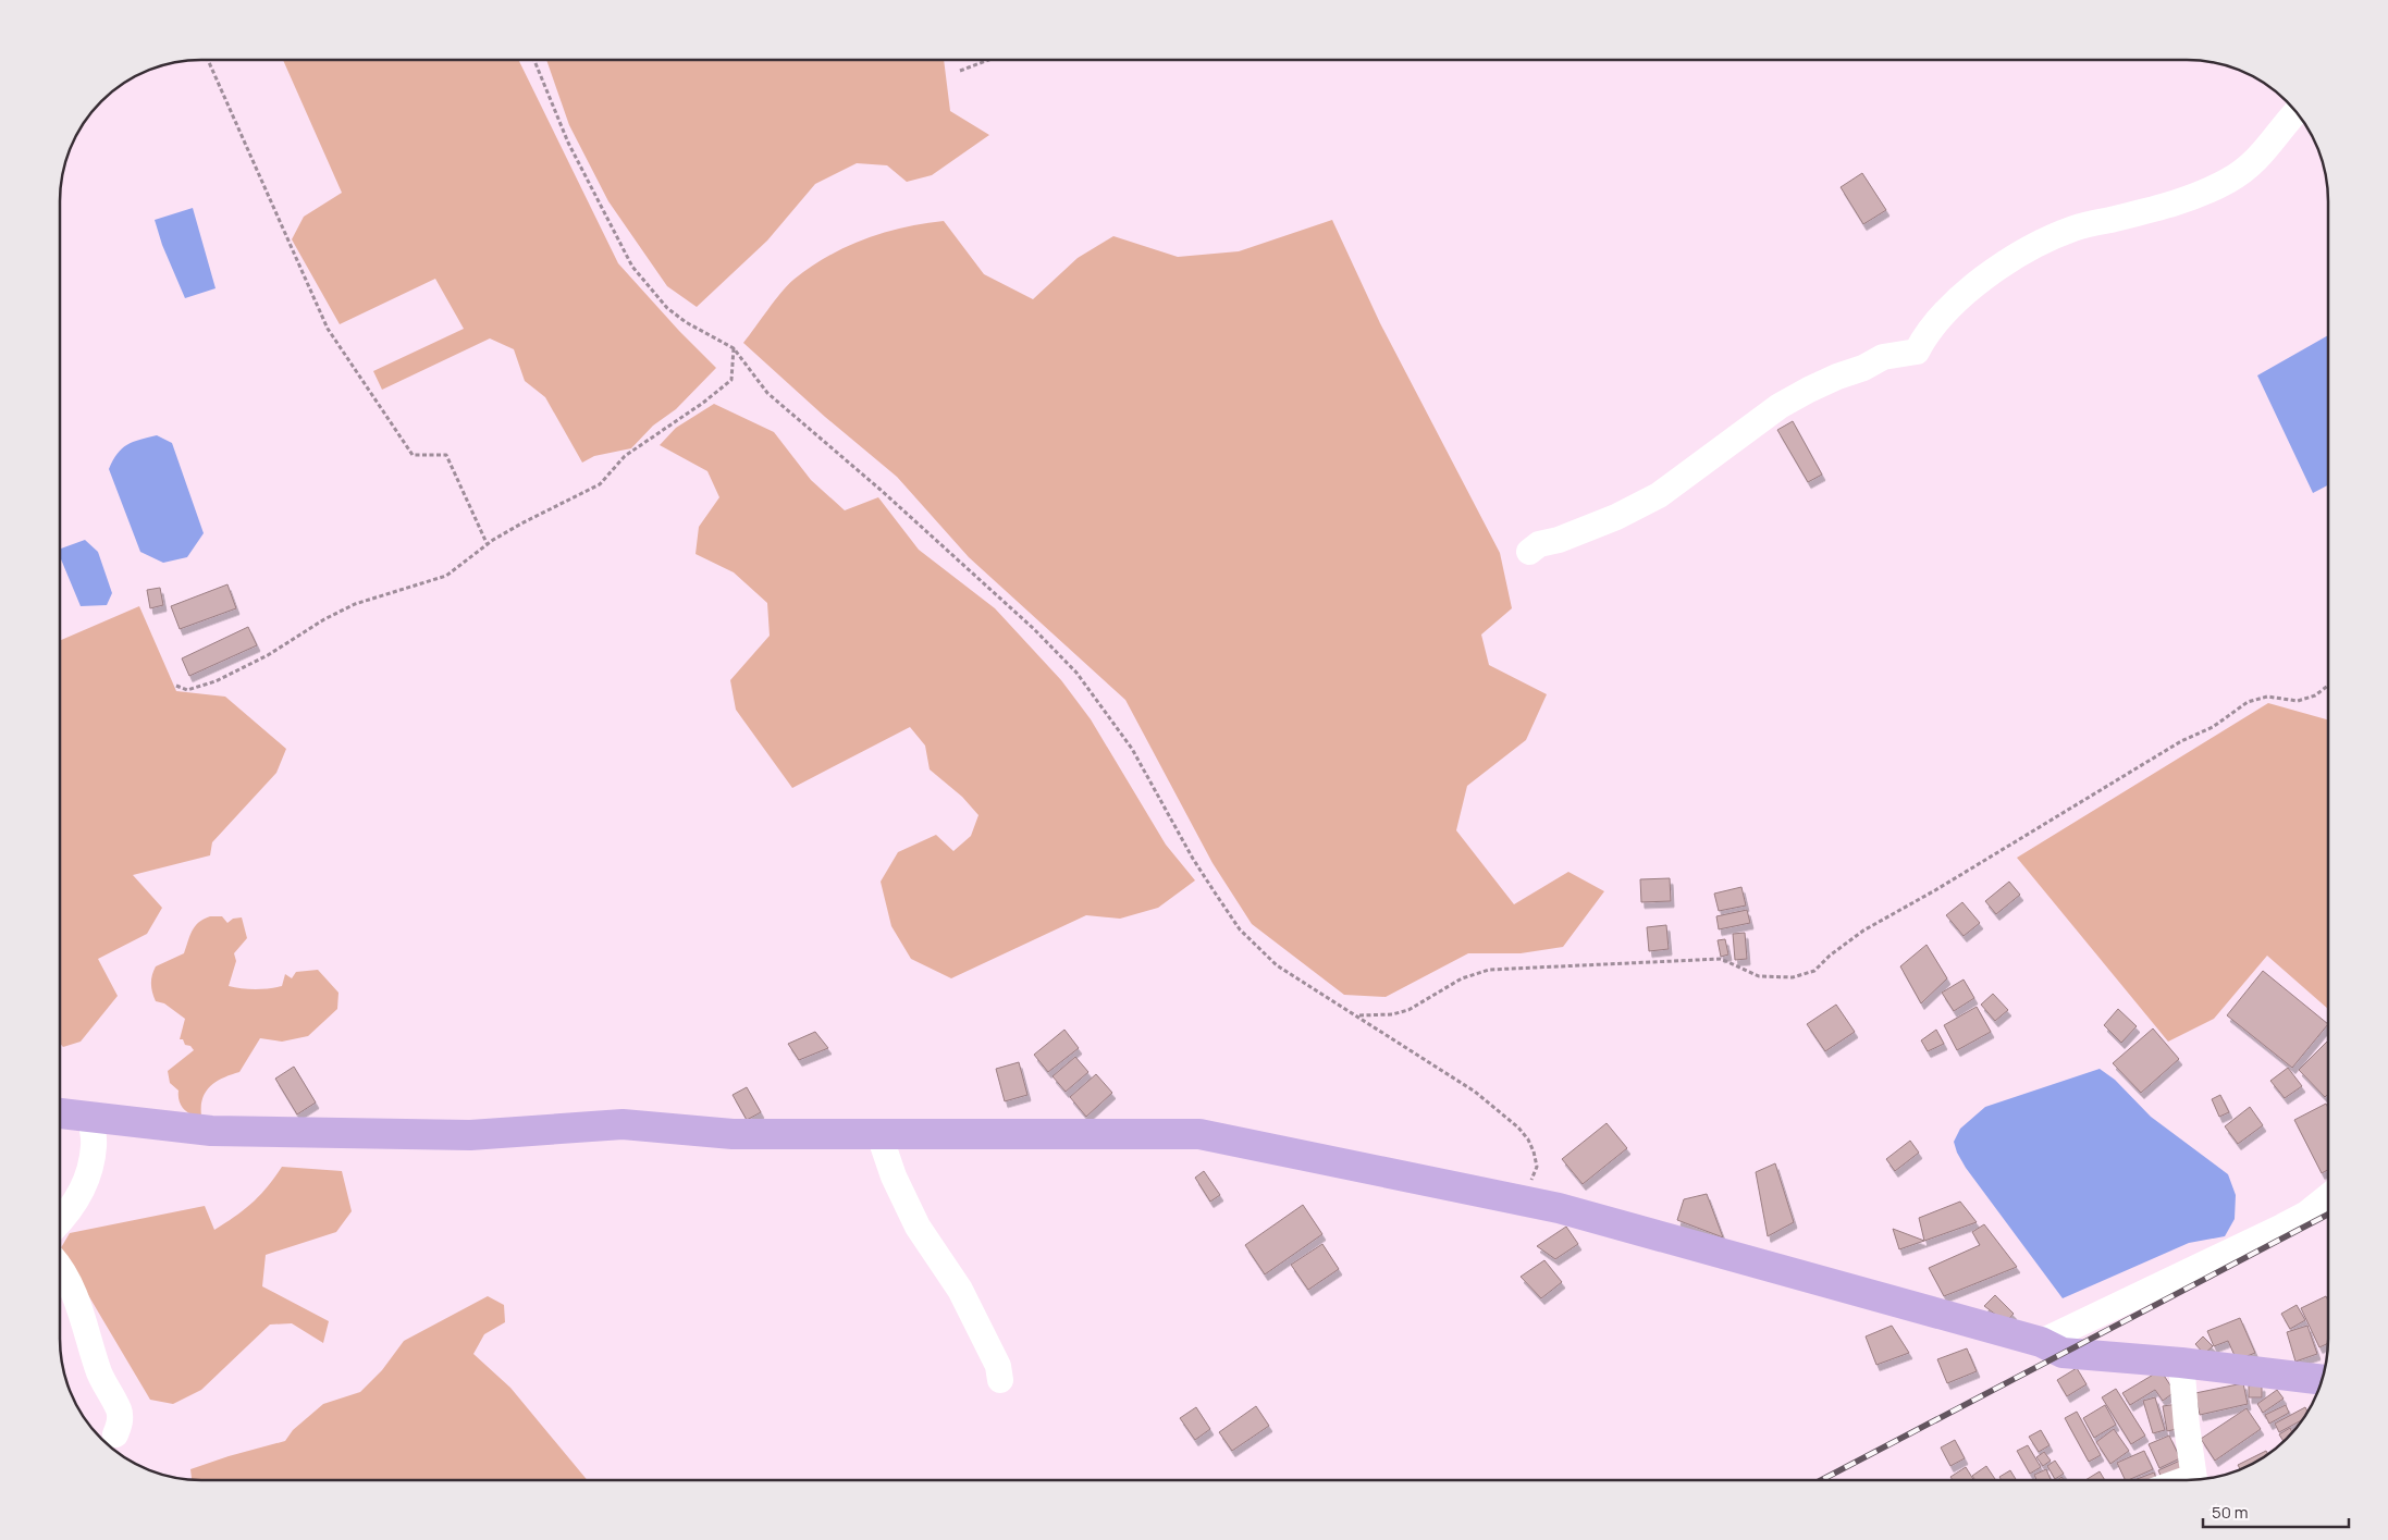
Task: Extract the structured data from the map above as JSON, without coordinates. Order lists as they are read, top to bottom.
{
  "scale_bar": "50 m"
}
